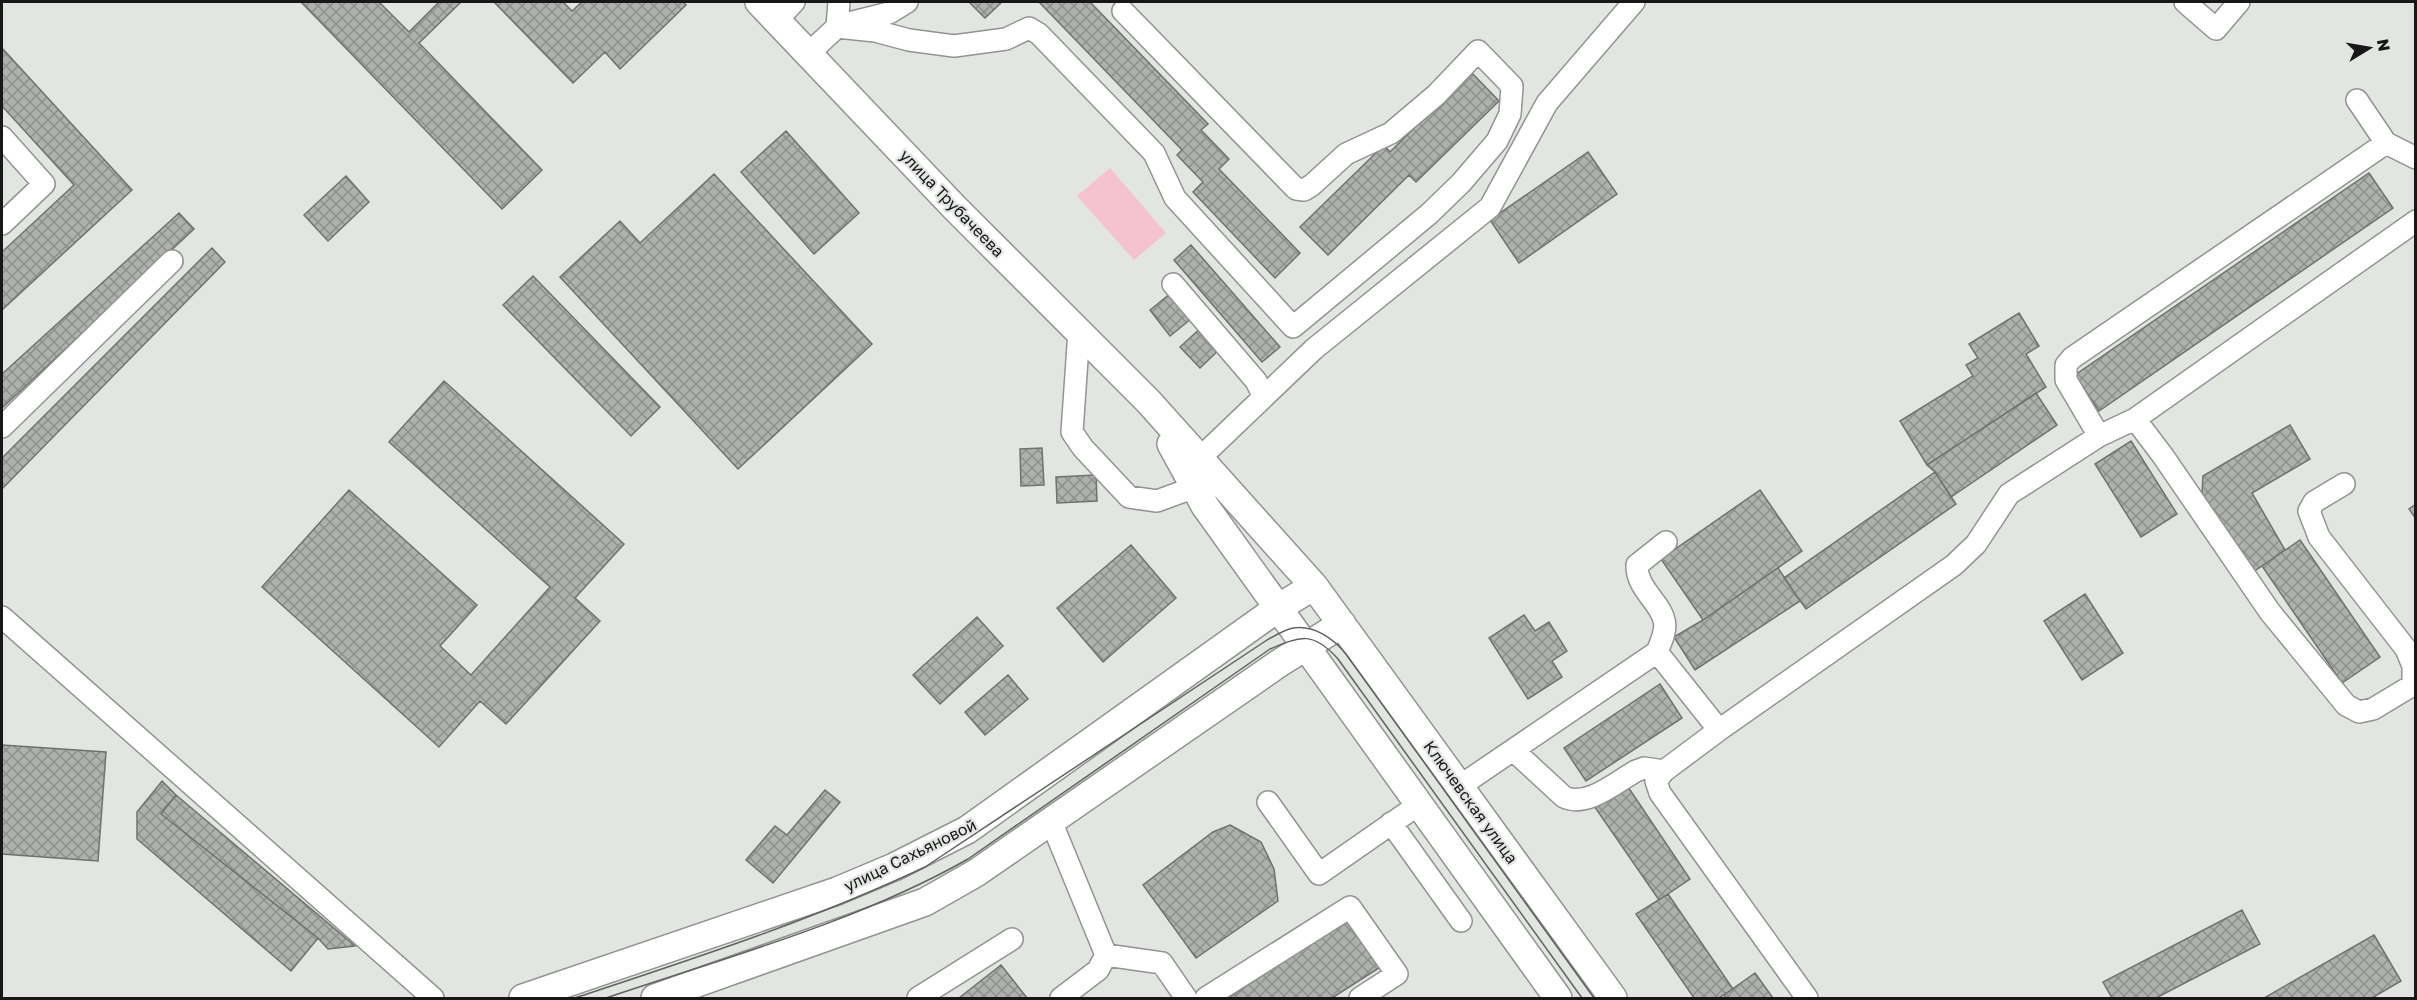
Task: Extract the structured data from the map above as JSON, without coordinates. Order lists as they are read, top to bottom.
{
  "streets": {
    "main road": ["улица Трубачеева", "Ключевская улица", "улица Сахьяновой"]
  },
  "crossings": [
    ["улица Трубачеева", "Ключевская улица"],
    ["улица Трубачеева", "улица Сахьяновой"],
    ["Ключевская улица", "улица Сахьяновой"]
  ],
  "north": "right"
}
